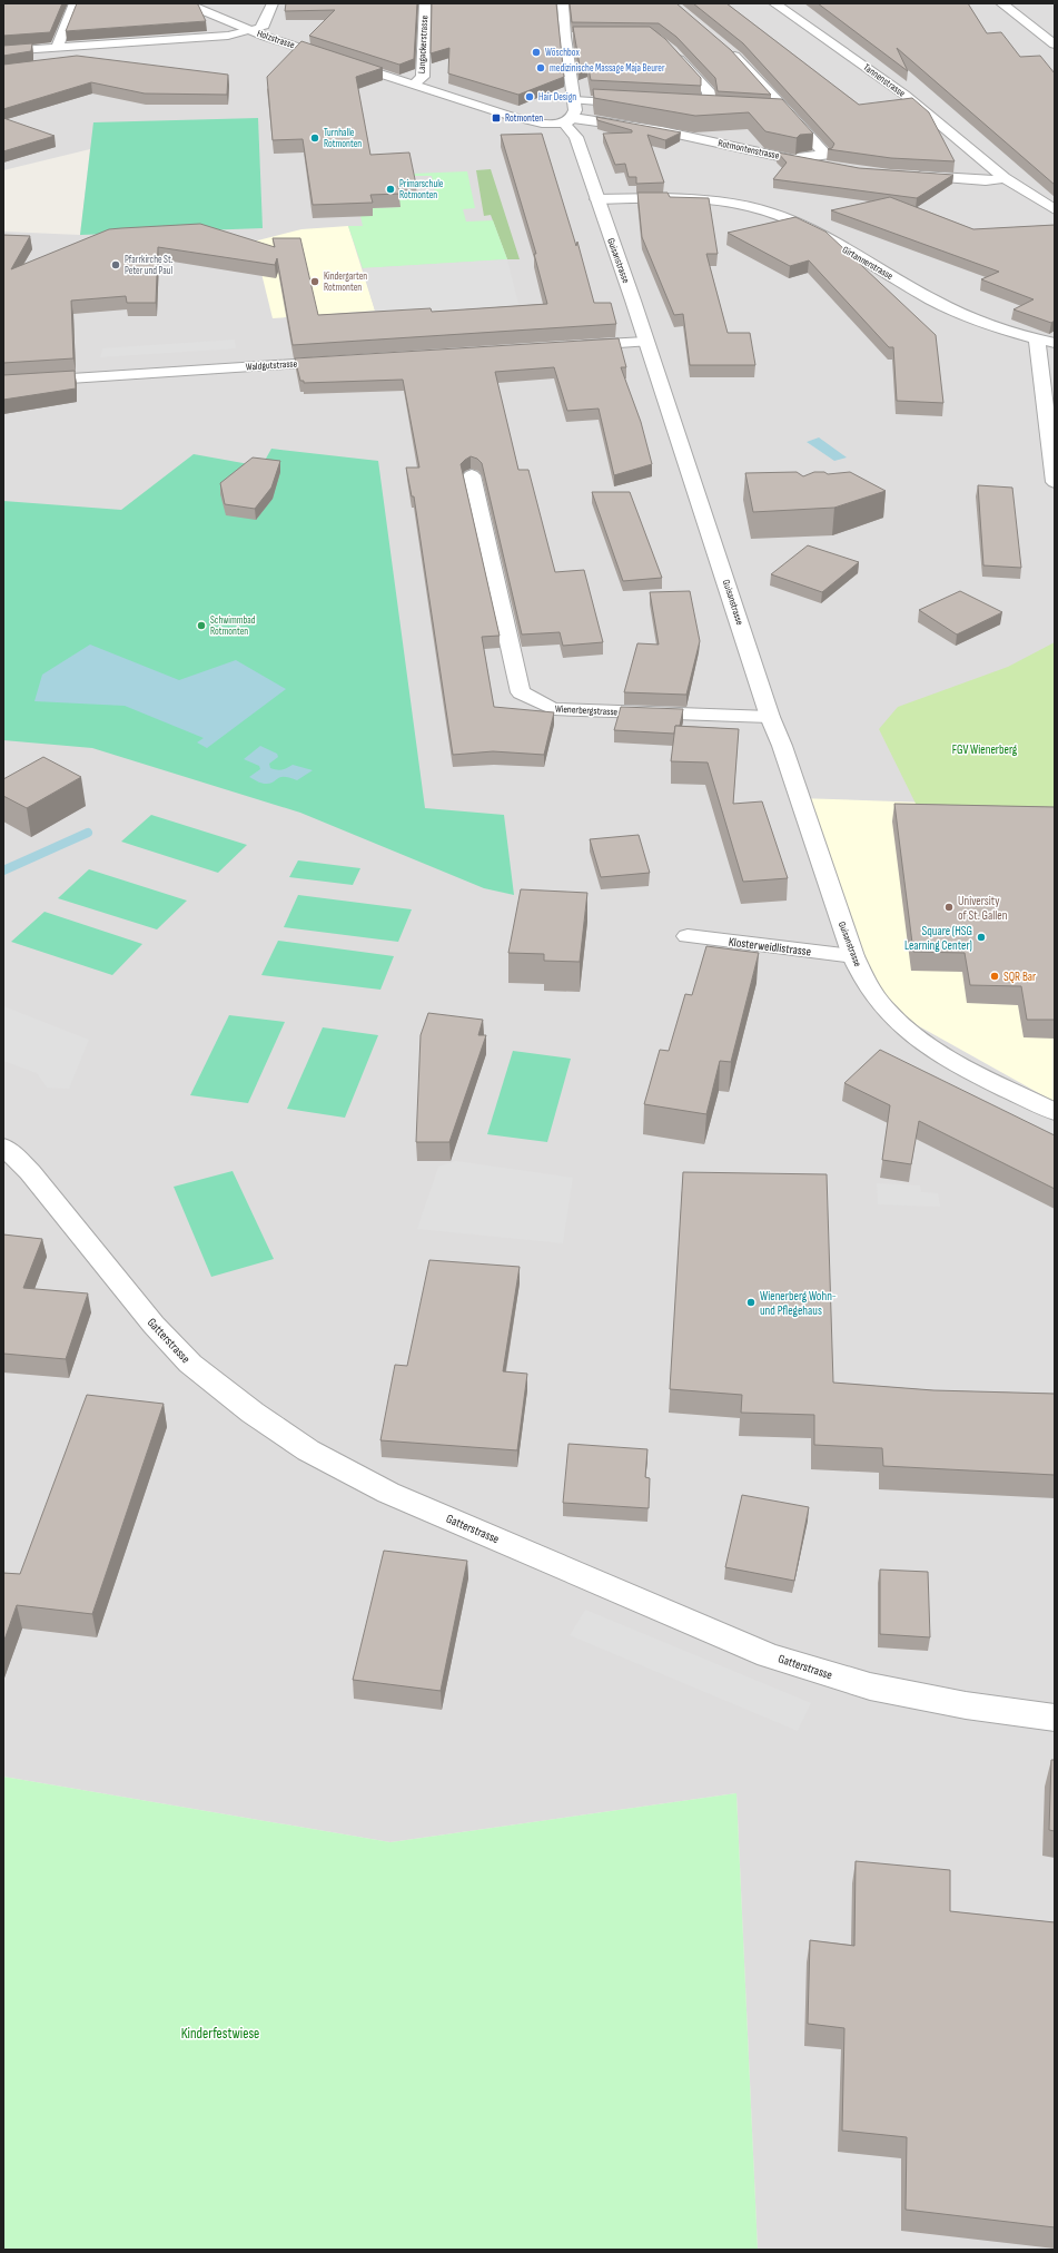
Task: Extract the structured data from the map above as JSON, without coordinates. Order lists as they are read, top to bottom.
{
  "streets": {
    "street": [
      "Holzstrasse",
      "Langackerstrasse",
      "Tannenstrasse",
      "Rotmontenstrasse",
      "Guisanstrasse",
      "Girtannerstrasse",
      "Waldgutstrasse",
      "Wienerbergstrasse",
      "Klosterweidlistrasse",
      "Gatterstrasse"
    ]
  },
  "crossings": [
    ["Holzstrasse", "Langackerstrasse"],
    ["Holzstrasse", "Rotmontenstrasse"],
    ["Holzstrasse", "Guisanstrasse"],
    ["Rotmontenstrasse", "Guisanstrasse"],
    ["Guisanstrasse", "Girtannerstrasse"],
    ["Guisanstrasse", "Wienerbergstrasse"],
    ["Guisanstrasse", "Klosterweidlistrasse"]
  ],
  "parks": ["FGV Wienerberg", "Kinderfestwiese"],
  "places": {
    "other": [
      "Wöschbox",
      "medizinische Massage Maja Beurer",
      "Hair Design",
      "Turnhalle Rotmonten",
      "Primarschule Rotmonten",
      "Pfarrkirche St. Peter und Paul",
      "Kindergarten Rotmonten",
      "Schwimmbad Rotmonten",
      "University of St. Gallen",
      "Square (HSG Learning Center)",
      "SQR Bar",
      "Wienerberg Wohn- und Pflegehaus"
    ],
    "transit": ["Rotmonten"]
  }
}
